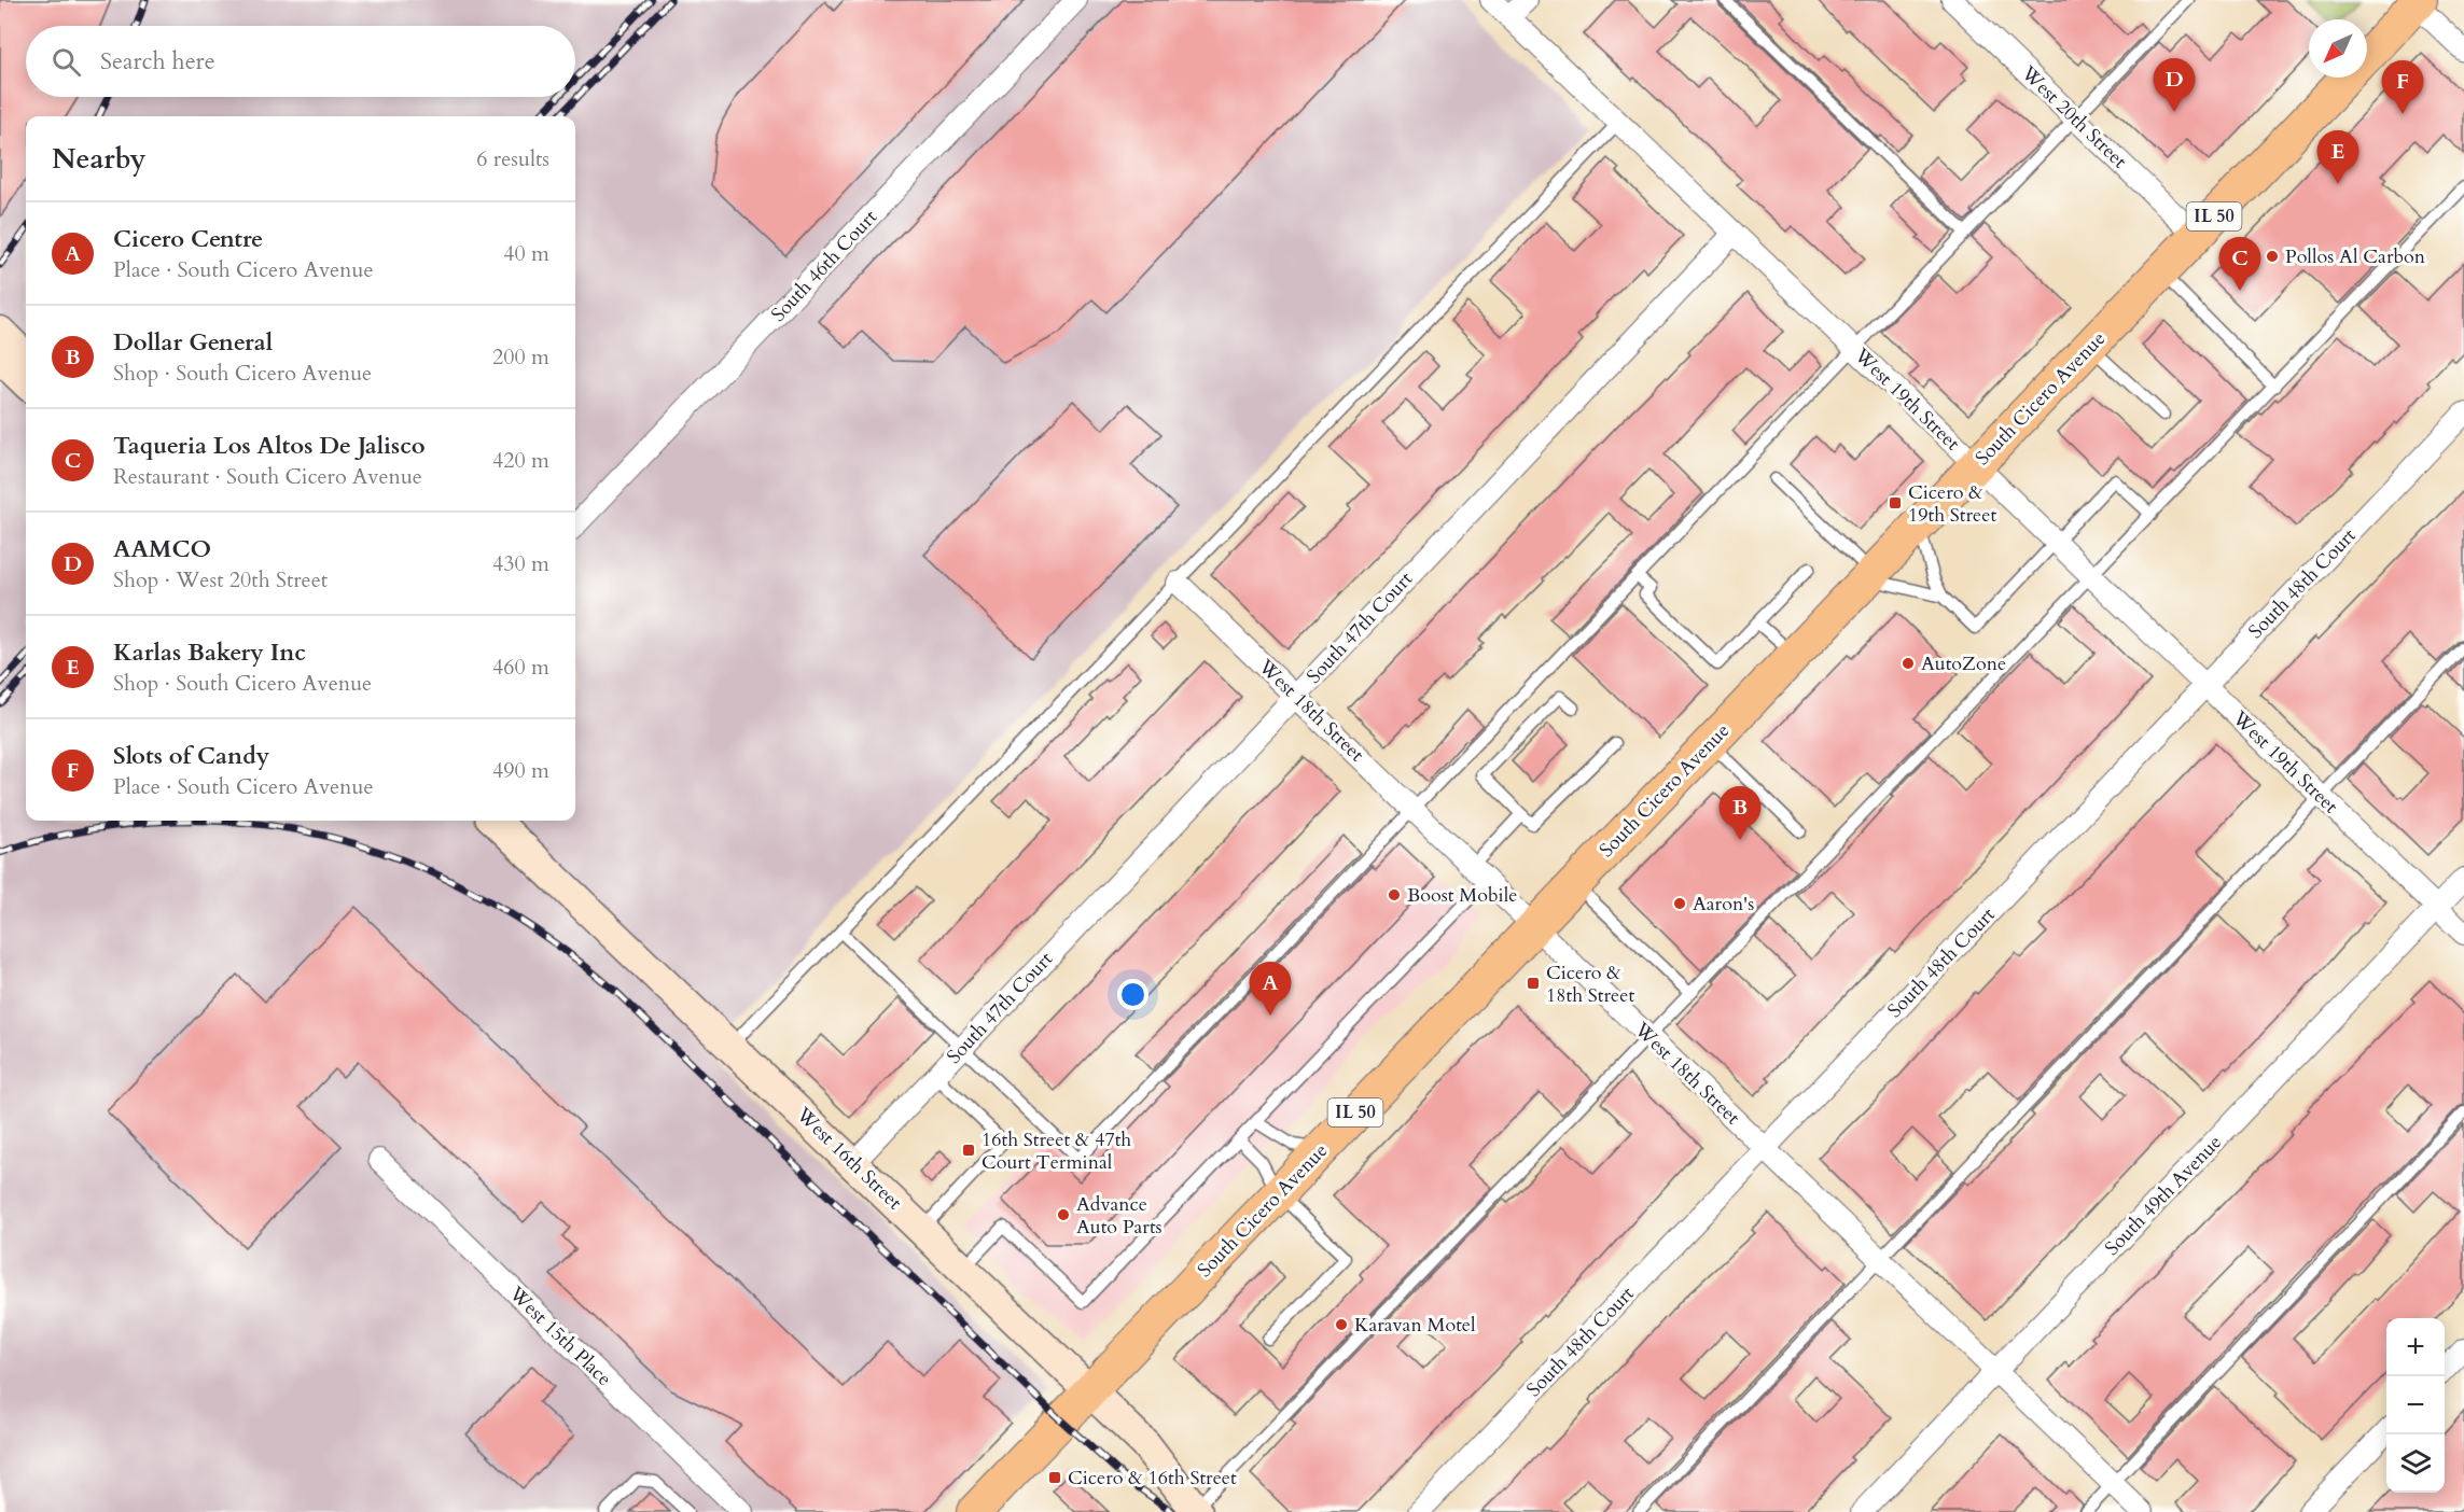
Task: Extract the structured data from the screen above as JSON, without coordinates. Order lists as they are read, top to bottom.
{
  "streets": {
    "main road": ["IL 50", "South Cicero Avenue"],
    "street": [
      "West 20th Street",
      "South 46th Court",
      "West 19th Street",
      "South 48th Court",
      "South 47th Court",
      "West 18th Street",
      "West 16th Street",
      "South 49th Avenue",
      "West 15th Place"
    ]
  },
  "crossings": [
    ["West 20th Street", "South Cicero Avenue"],
    ["South Cicero Avenue", "West 19th Street"],
    ["South Cicero Avenue", "West 18th Street"],
    ["South Cicero Avenue", "West 16th Street"],
    ["West 19th Street", "South 48th Court"],
    ["West 19th Street", "South 47th Court"],
    ["West 19th Street", "South 49th Avenue"],
    ["South 48th Court", "West 18th Street"],
    ["South 47th Court", "West 18th Street"],
    ["South 47th Court", "West 16th Street"],
    ["West 18th Street", "South 49th Avenue"]
  ],
  "places": {
    "other": [
      "Pollos Al Carbon",
      "AutoZone",
      "Boost Mobile",
      "Aaron's",
      "Advance Auto Parts",
      "Karavan Motel"
    ],
    "transit": [
      "Cicero & 19th Street",
      "Cicero & 18th Street",
      "16th Street & 47th Court Terminal",
      "Cicero & 16th Street"
    ]
  },
  "north": "bottom left",
  "page": {
    "search": "Search here",
    "pins": [
      "D",
      "F",
      "E",
      "C",
      "B",
      "A"
    ],
    "heading": ["Nearby", "6 results"],
    "list": [
      {
        "mark": "A",
        "name": "Cicero Centre",
        "note": "Place · South Cicero Avenue",
        "value": "40 m"
      },
      {
        "mark": "B",
        "name": "Dollar General",
        "note": "Shop · South Cicero Avenue",
        "value": "200 m"
      },
      {
        "mark": "C",
        "name": "Taqueria Los Altos De Jalisco",
        "note": "Restaurant · South Cicero Avenue",
        "value": "420 m"
      },
      {
        "mark": "D",
        "name": "AAMCO",
        "note": "Shop · West 20th Street",
        "value": "430 m"
      },
      {
        "mark": "E",
        "name": "Karlas Bakery Inc",
        "note": "Shop · South Cicero Avenue",
        "value": "460 m"
      },
      {
        "mark": "F",
        "name": "Slots of Candy",
        "note": "Place · South Cicero Avenue",
        "value": "490 m"
      }
    ],
    "map_buttons": ["+", "−"]
  }
}
